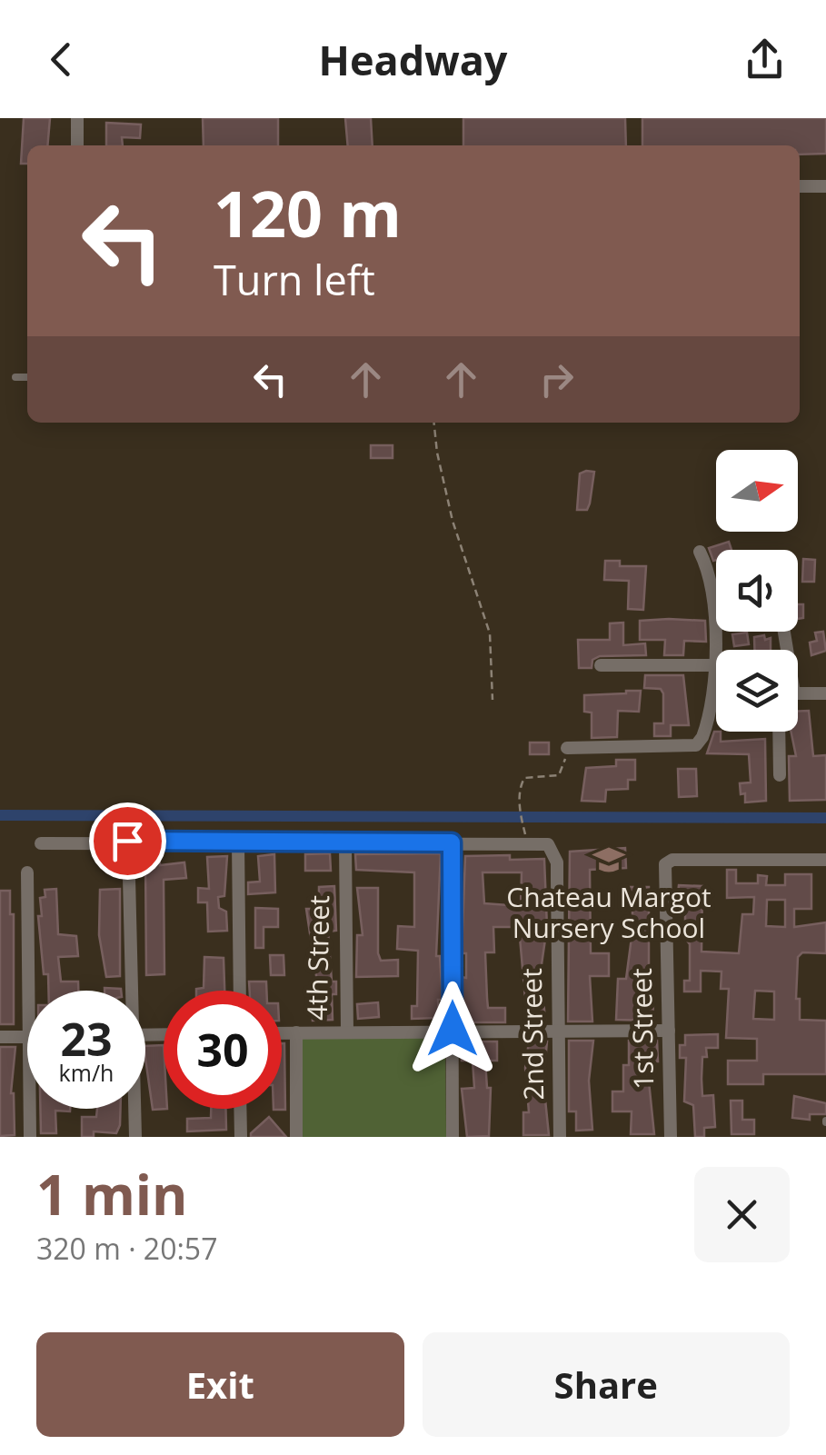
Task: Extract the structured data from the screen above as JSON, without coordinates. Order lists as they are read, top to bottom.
{
  "streets": {
    "street": ["4th Street", "1st Street", "2nd Street"]
  },
  "places": {
    "school or university": ["Chateau Margot Nursery School"]
  },
  "north": "right",
  "page": {
    "header": "Headway",
    "turn": ["120 m", "Turn left"],
    "speed": "23 km/h",
    "limit": "30",
    "heading": ["1 min", "320 m · 20:57"],
    "buttons": ["Exit", "Share"]
  }
}
